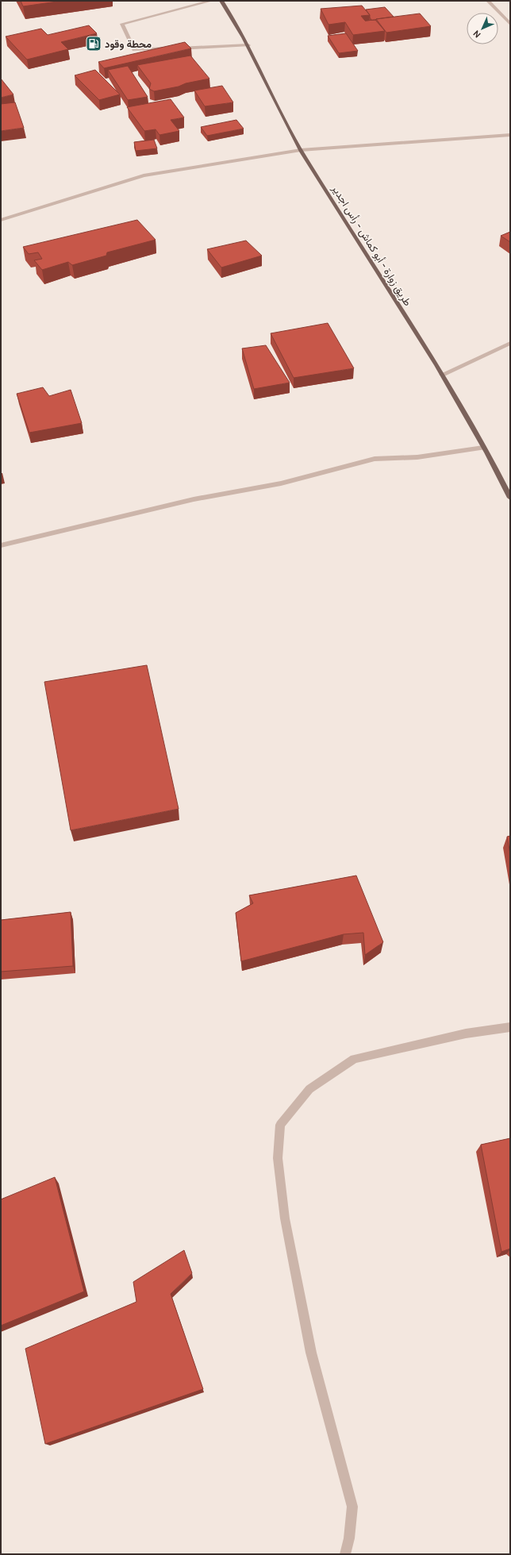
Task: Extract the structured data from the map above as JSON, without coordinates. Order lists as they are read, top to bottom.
{
  "streets": {
    "main road": ["طريق زوارة - أبو كماش - رأس اجدير"]
  },
  "places": {
    "fuel station": ["محطة وقود"]
  },
  "north": "bottom left"
}
